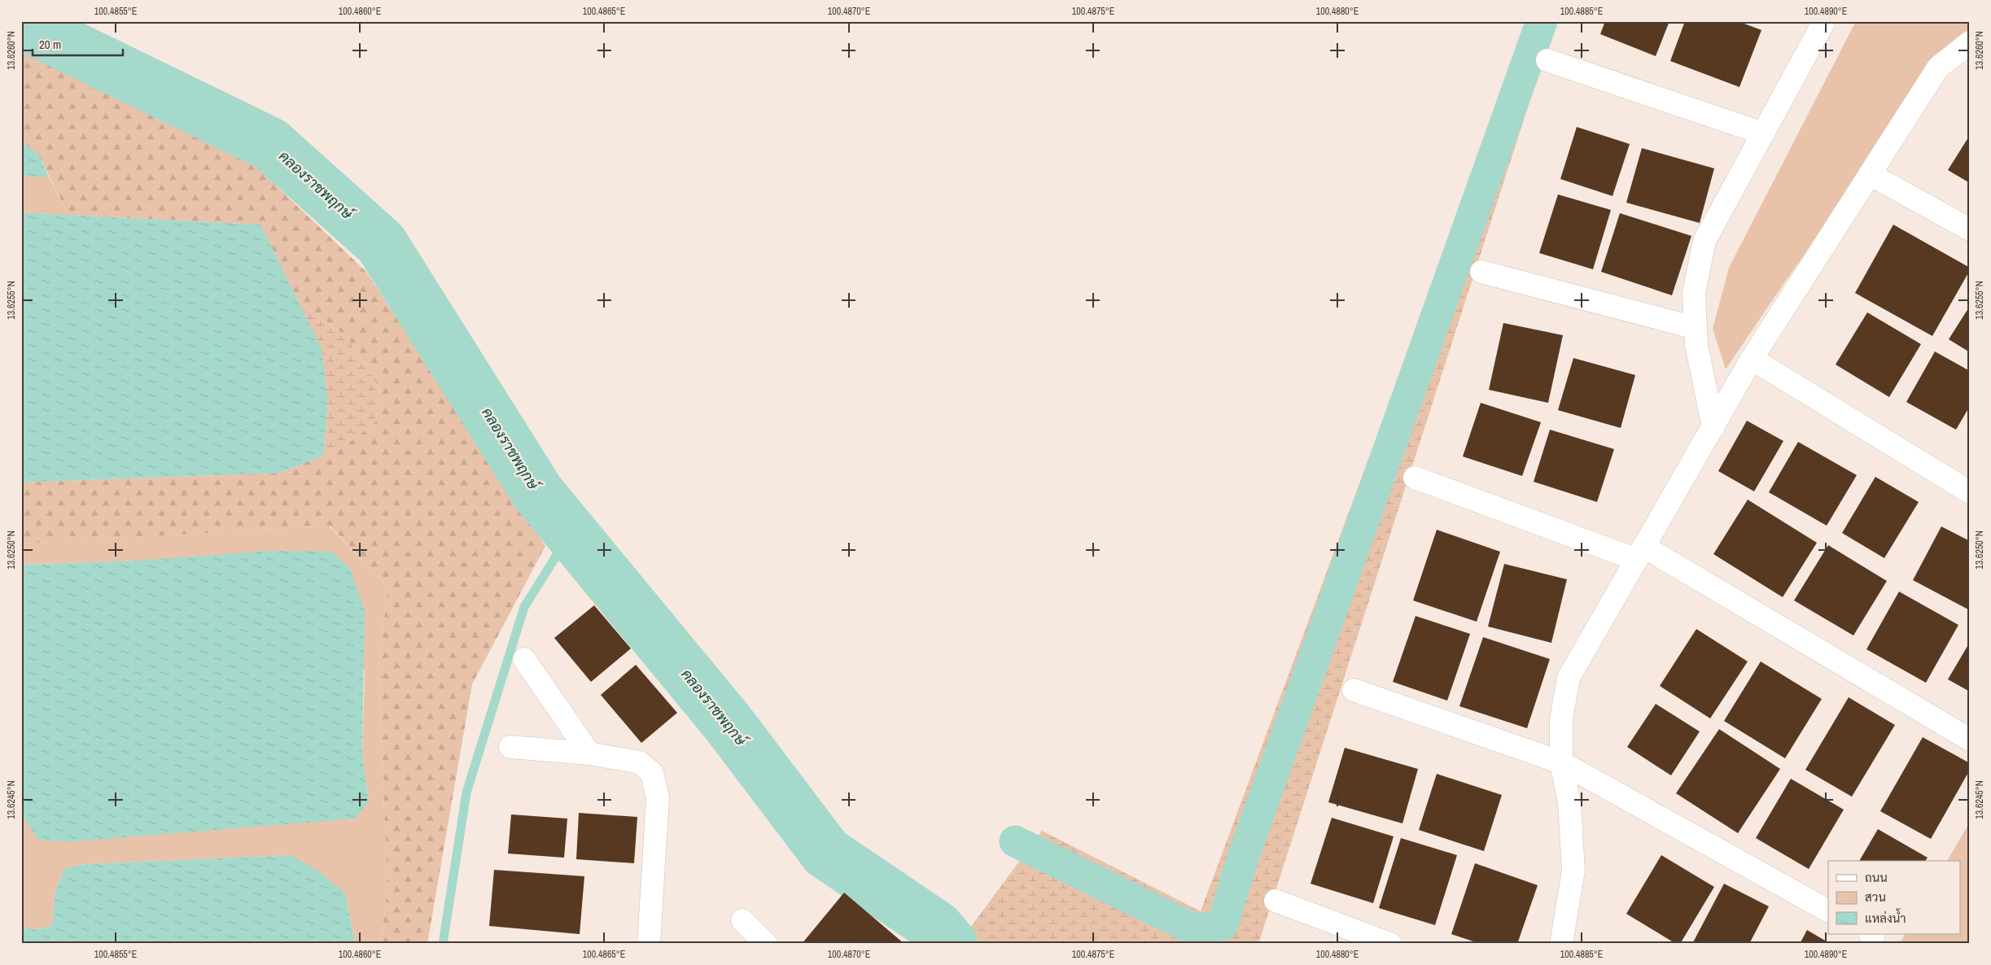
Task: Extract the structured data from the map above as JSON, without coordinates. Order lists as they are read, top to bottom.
{
  "water": ["คลองราชพฤกษ์"],
  "legend": ["ถนน", "สวน", "แหล่งน้ำ"],
  "scale_bar": "20 m",
  "coordinates": [
    "100.4855°E",
    "100.4860°E",
    "100.4865°E",
    "100.4870°E",
    "100.4875°E",
    "100.4880°E",
    "100.4885°E",
    "100.4890°E",
    "13.6260°N",
    "13.6255°N",
    "13.6250°N",
    "13.6245°N"
  ]
}
